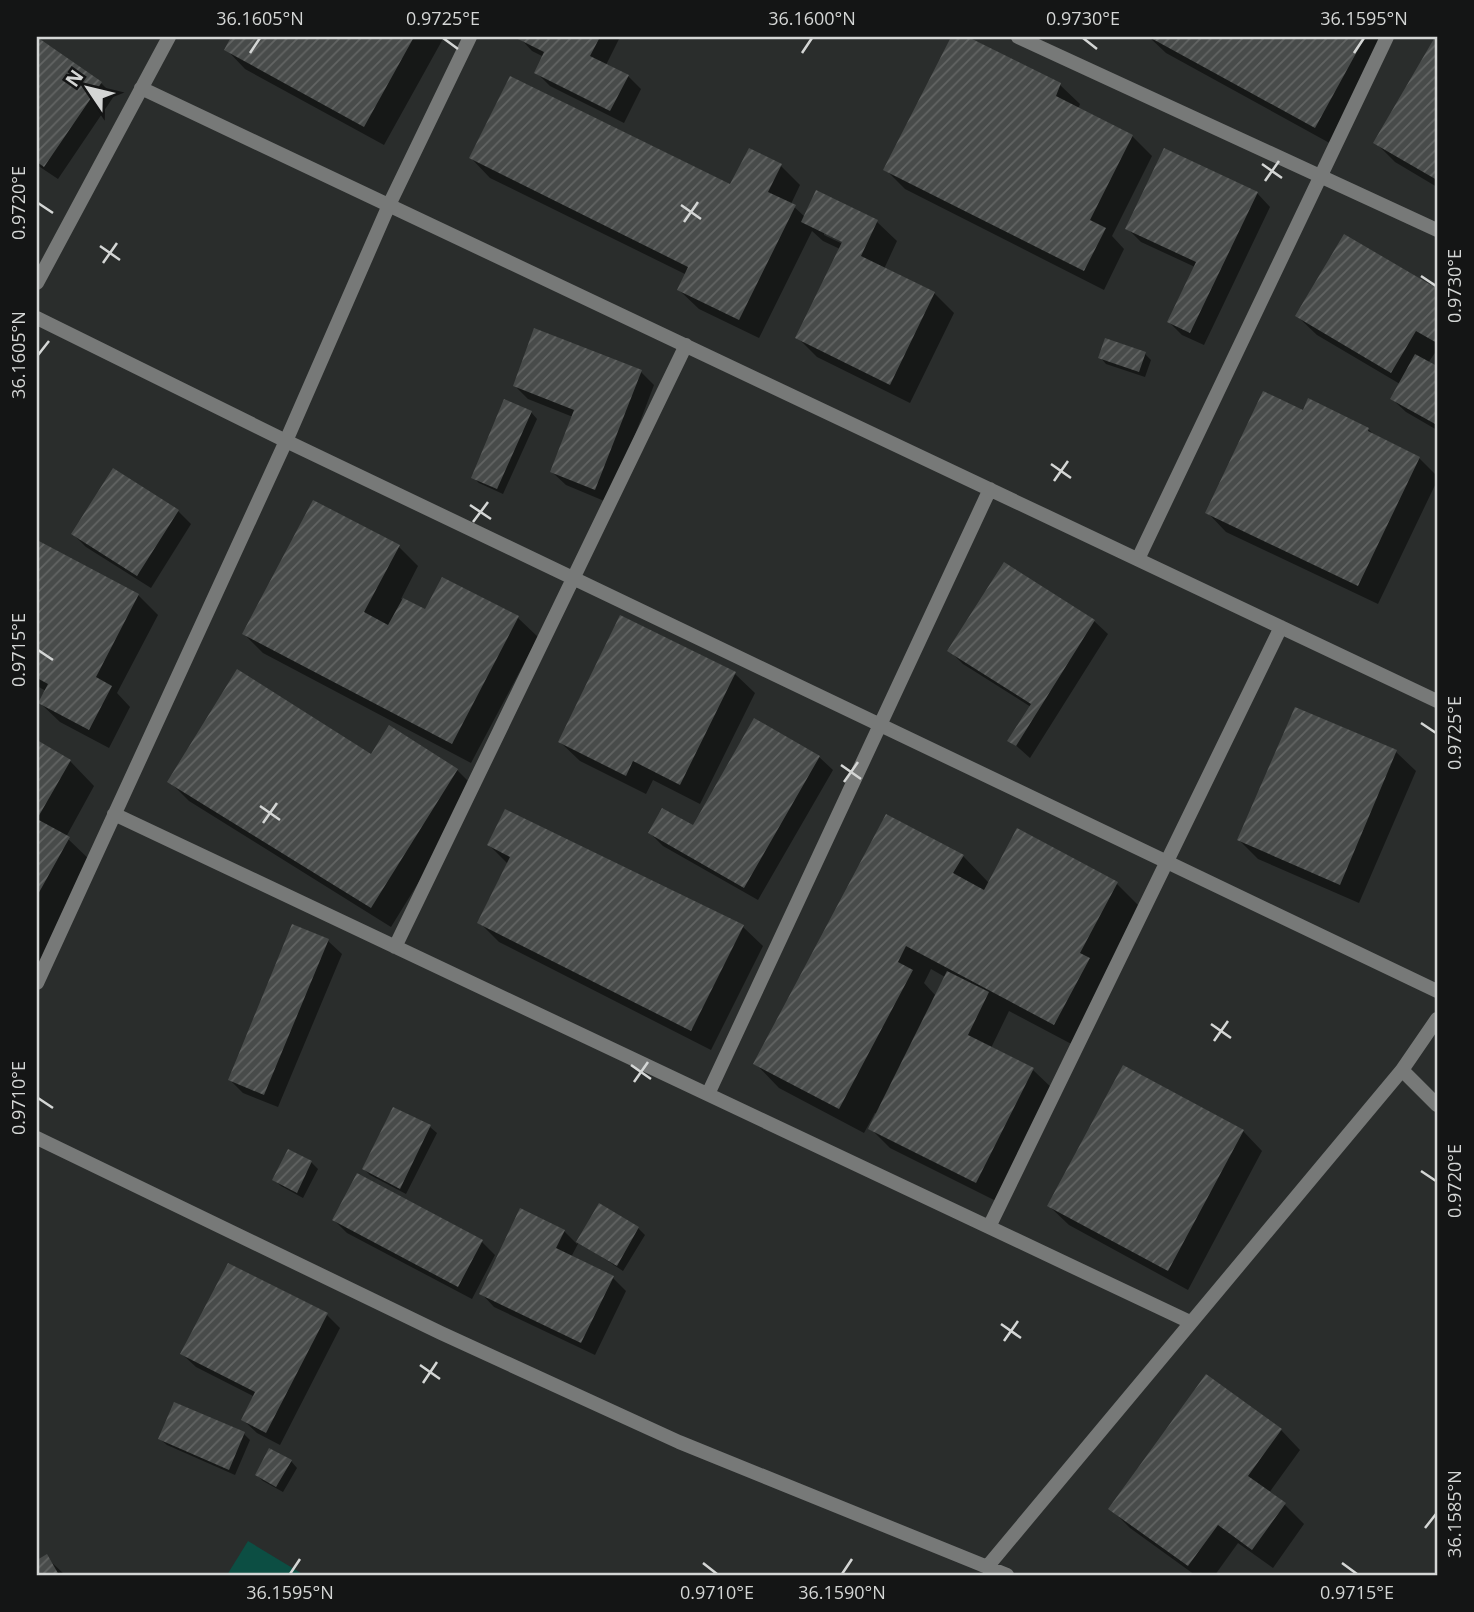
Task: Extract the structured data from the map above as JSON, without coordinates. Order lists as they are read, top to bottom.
{
  "north": "top left",
  "coordinates": [
    "36.1605°N",
    "0.9725°E",
    "36.1600°N",
    "0.9730°E",
    "36.1595°N",
    "0.9720°E",
    "0.9715°E",
    "0.9710°E",
    "36.1585°N",
    "36.1590°N"
  ]
}
